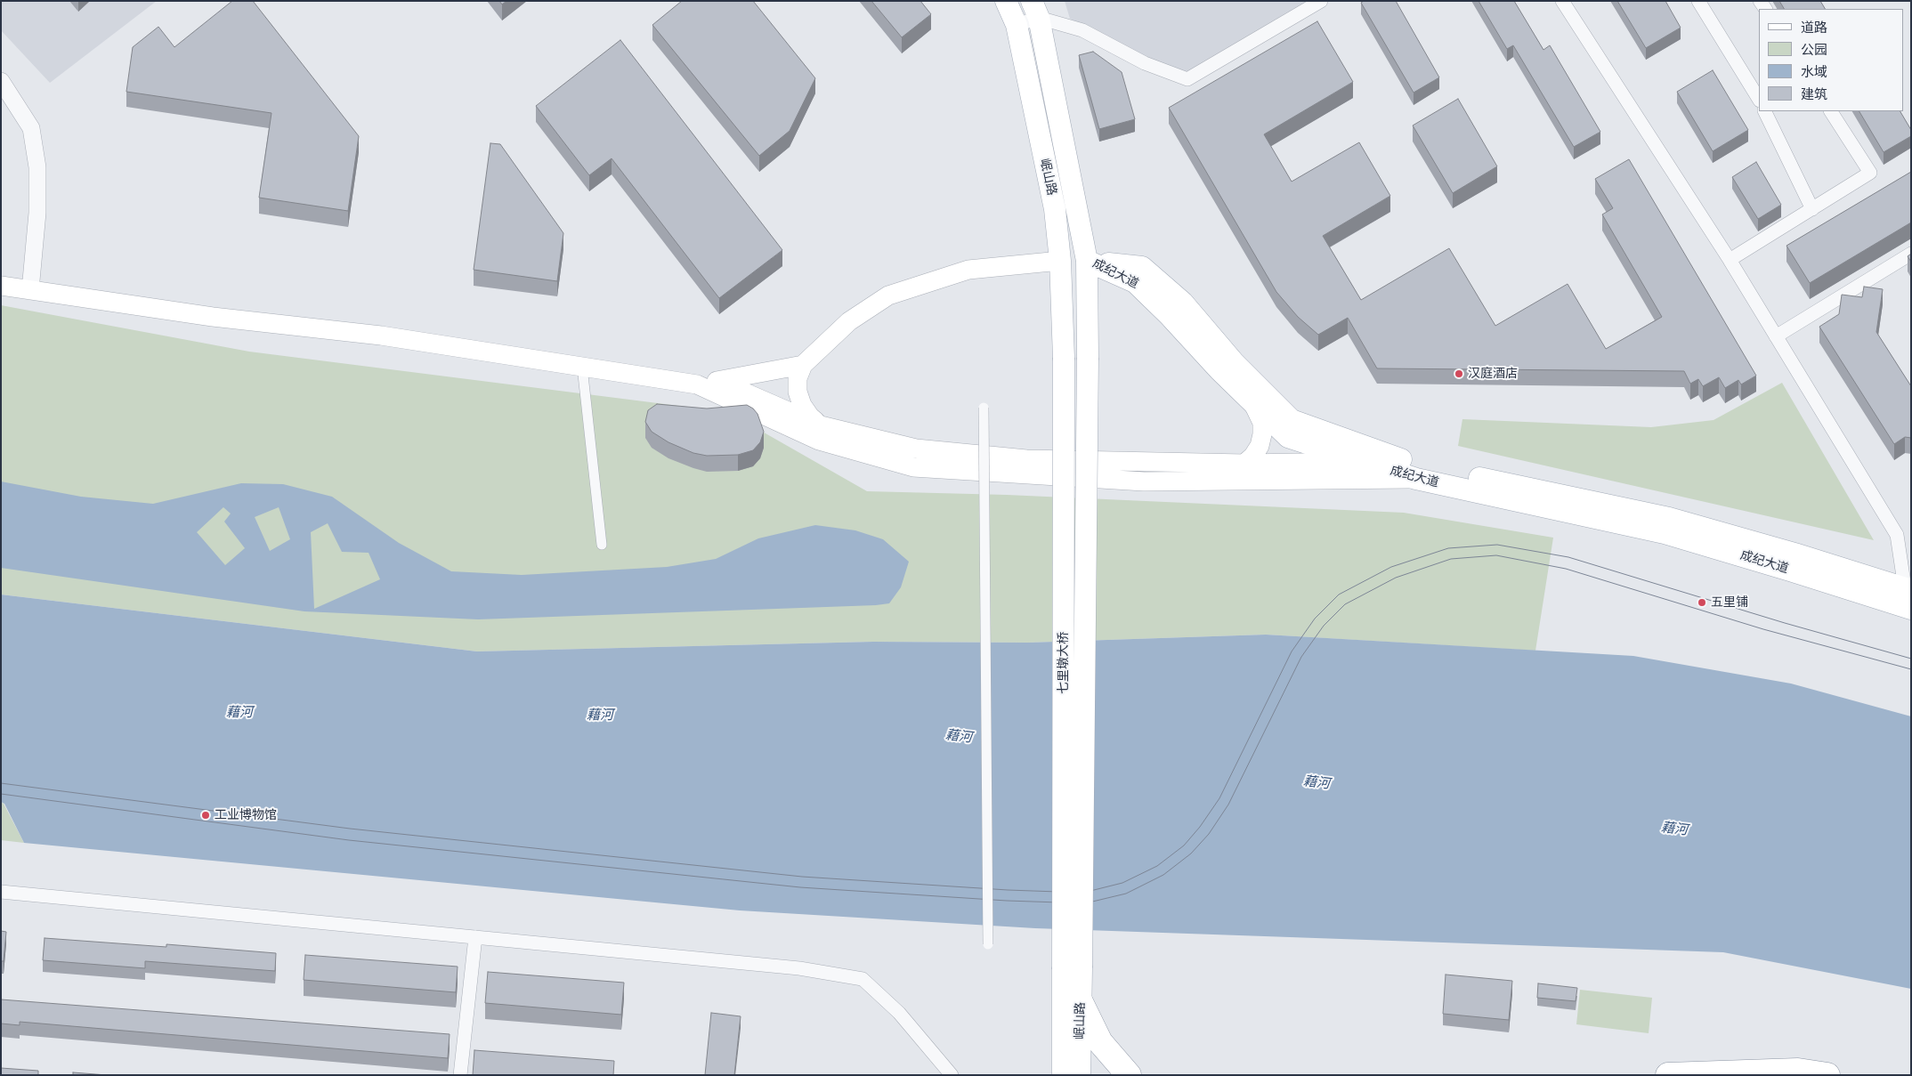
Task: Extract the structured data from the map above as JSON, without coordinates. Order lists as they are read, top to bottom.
{
  "streets": {
    "main road": ["岷山路", "成纪大道", "七里墩大桥"]
  },
  "crossings": [
    ["岷山路", "成纪大道"],
    ["岷山路", "七里墩大桥"]
  ],
  "water": ["藉河"],
  "places": ["汉庭酒店", "五里铺", "工业博物馆"],
  "legend": [
    "道路",
    "公园",
    "水域",
    "建筑"
  ]
}
